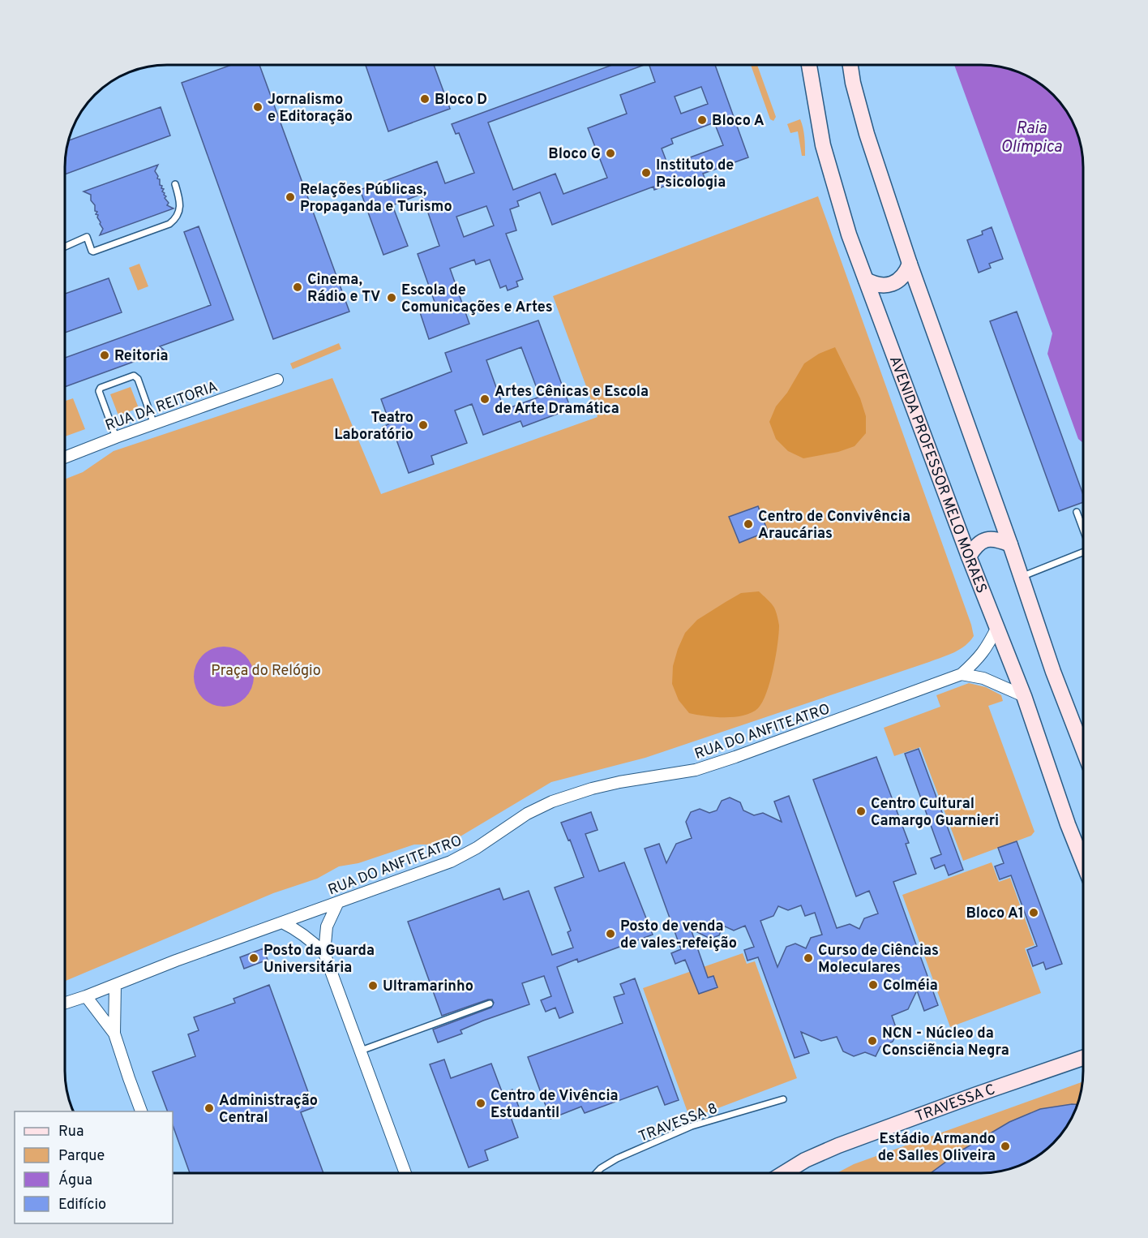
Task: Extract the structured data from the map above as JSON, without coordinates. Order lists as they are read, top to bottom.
{
  "streets": {
    "street": [
      "RUA DA REITORIA",
      "AVENIDA PROFESSOR MELO MORAES",
      "RUA DO ANFITEATRO",
      "TRAVESSA C"
    ],
    "lane": ["TRAVESSA 8"]
  },
  "crossings": [
    ["AVENIDA PROFESSOR MELO MORAES", "RUA DO ANFITEATRO"]
  ],
  "water": ["Raia Olímpica"],
  "parks": ["Praça do Relógio"],
  "places": [
    "Bloco D",
    "Jornalismo e Editoração",
    "Bloco A",
    "Bloco G",
    "Instituto de Psicologia",
    "Relações Públicas, Propaganda e Turismo",
    "Cinema, Rádio e TV",
    "Escola de Comunicações e Artes",
    "Reitoria",
    "Artes Cênicas e Escola de Arte Dramática",
    "Teatro Laboratório",
    "Centro de Convivência Araucárias",
    "Centro Cultural Camargo Guarnieri",
    "Bloco A1",
    "Posto de venda de vales-refeição",
    "Posto da Guarda Universitária",
    "Curso de Ciências Moleculares",
    "Colméia",
    "Ultramarinho",
    "NCN - Núcleo da Consciẽncia Negra",
    "Centro de Vivência Estudantil",
    "Administração Central",
    "Estádio Armando de Salles Oliveira"
  ],
  "legend": [
    "Rua",
    "Parque",
    "Água",
    "Edifício"
  ]
}
